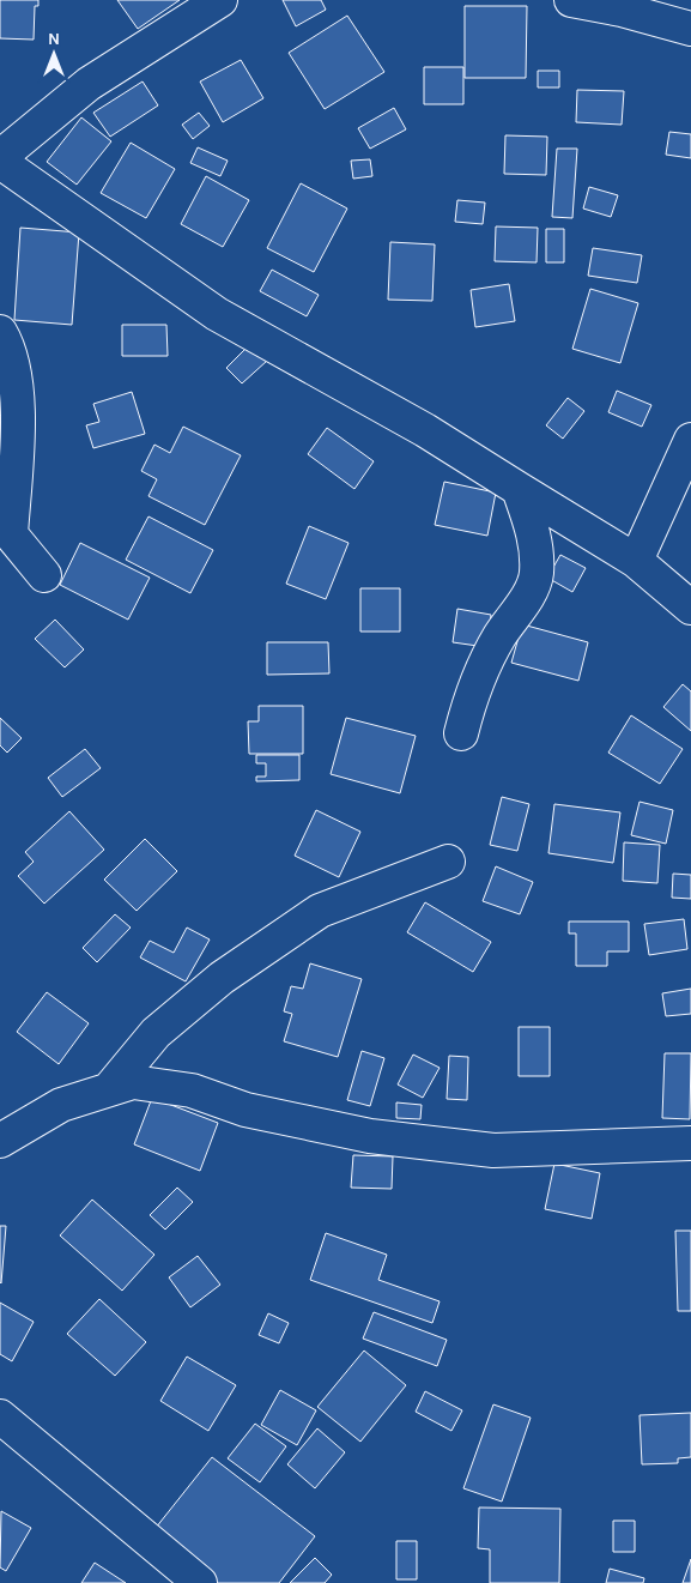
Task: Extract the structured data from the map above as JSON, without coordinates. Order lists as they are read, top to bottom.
{
  "north": "top"
}
